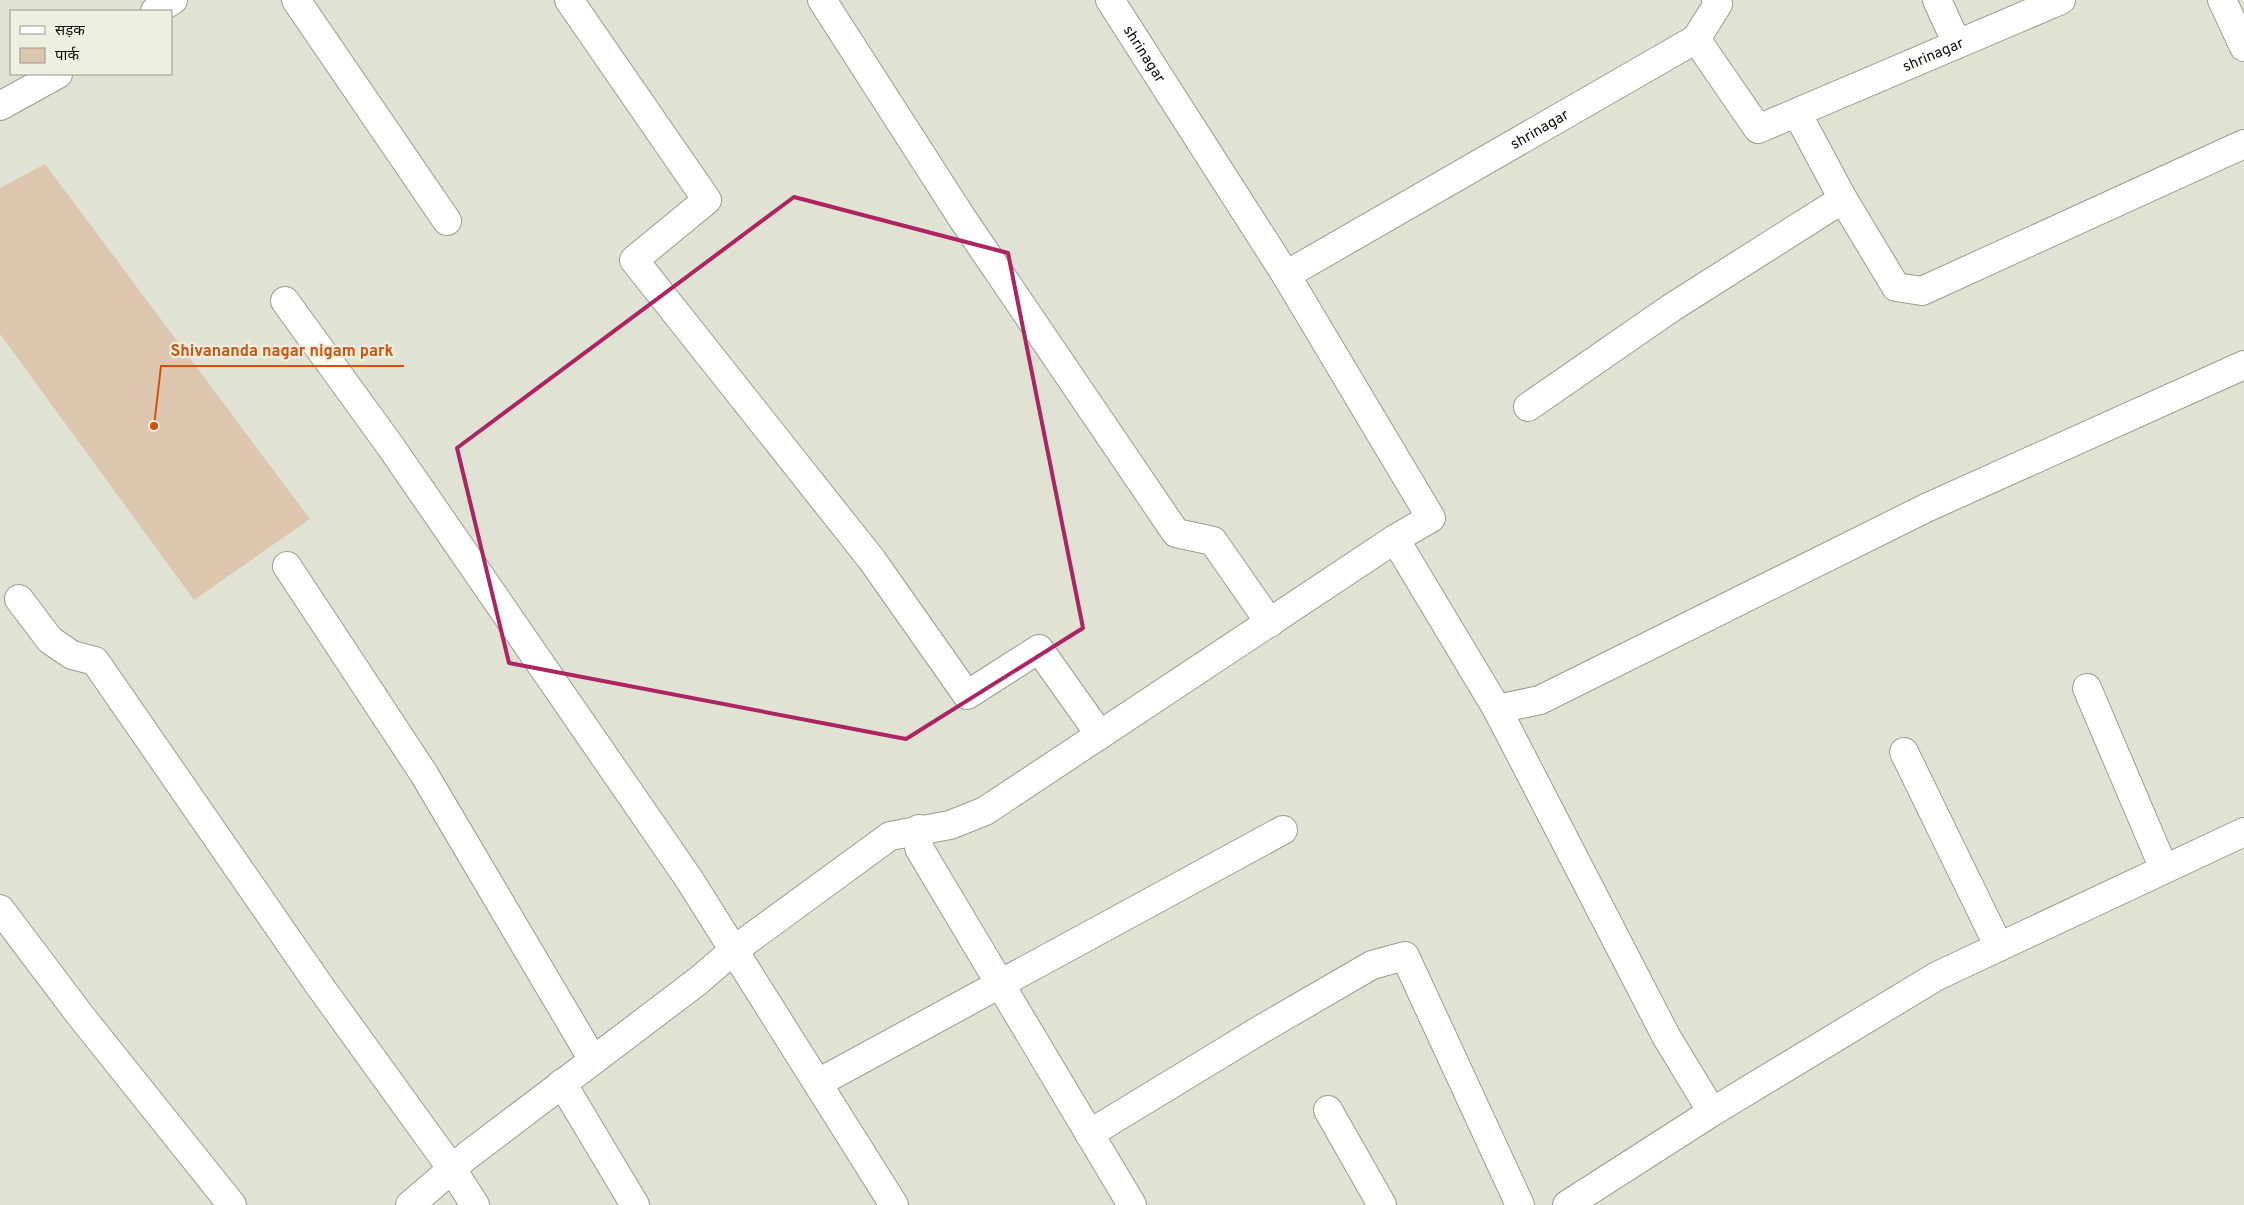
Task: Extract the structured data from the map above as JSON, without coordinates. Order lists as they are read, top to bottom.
{
  "streets": {
    "street": ["shrinagar"]
  },
  "places": ["Shivananda nagar nigam park"],
  "legend": ["सड़क", "पार्क"]
}
